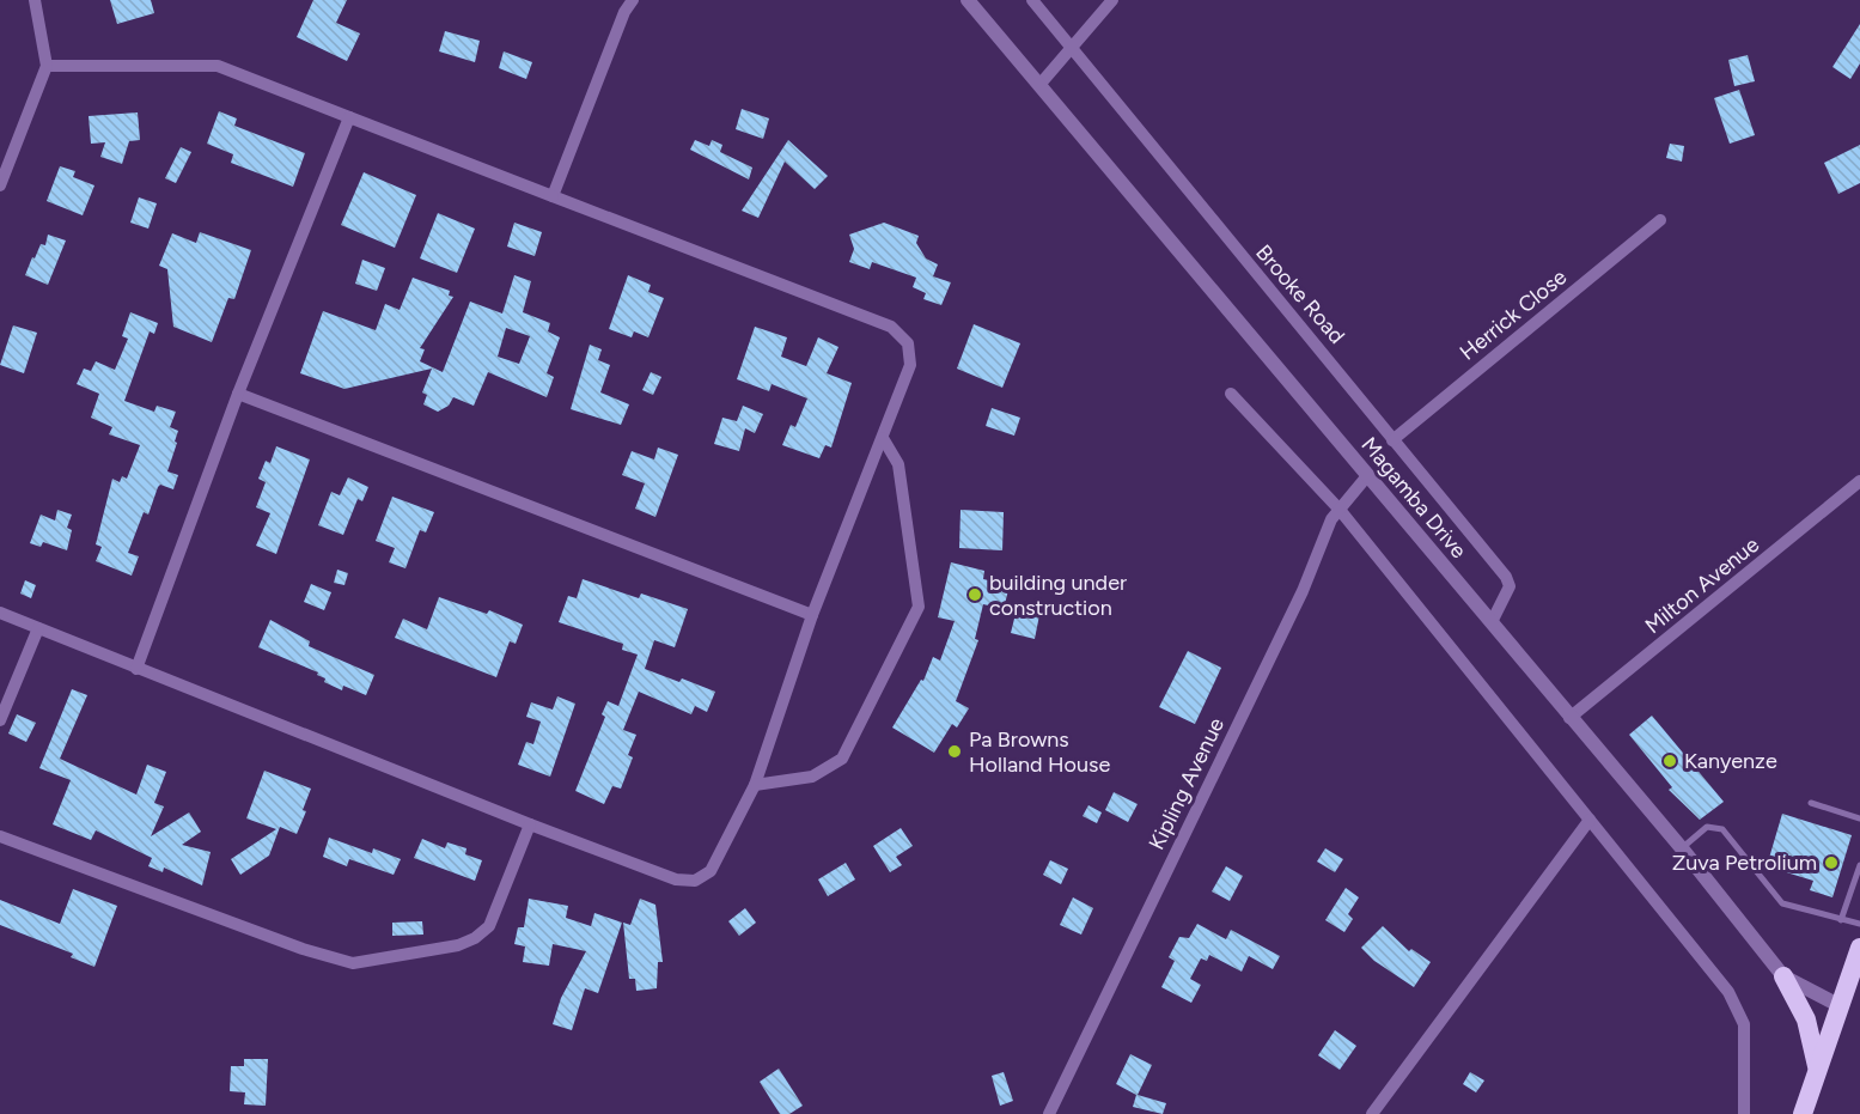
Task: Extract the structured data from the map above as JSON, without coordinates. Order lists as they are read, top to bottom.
{
  "streets": {
    "street": [
      "Brooke Road",
      "Herrick Close",
      "Magamba Drive",
      "Milton Avenue",
      "Kipling Avenue"
    ]
  },
  "crossings": [
    ["Brooke Road", "Herrick Close"],
    ["Brooke Road", "Magamba Drive"],
    ["Magamba Drive", "Milton Avenue"],
    ["Magamba Drive", "Kipling Avenue"]
  ],
  "places": [
    "building under construction",
    "Pa Browns Holland House",
    "Kanyenze",
    "Zuva Petrolium"
  ]
}
